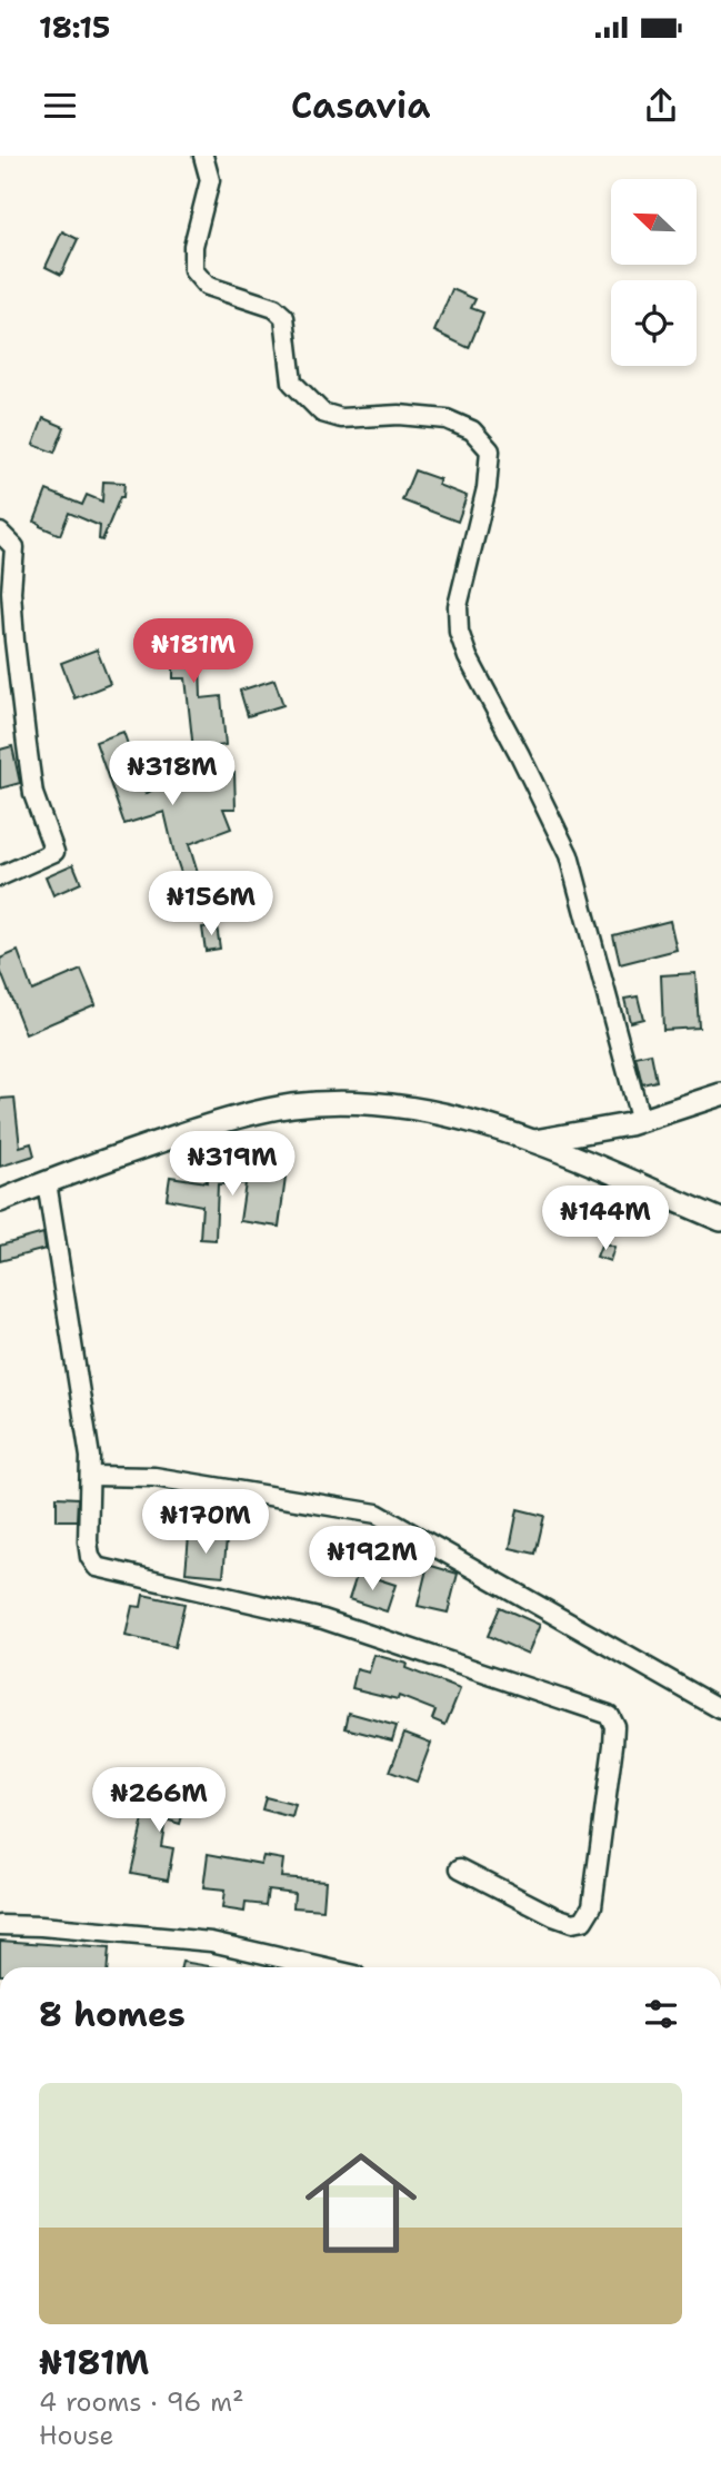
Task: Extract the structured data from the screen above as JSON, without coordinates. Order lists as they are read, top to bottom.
{
  "north": "top left",
  "page": {
    "status": "18:15",
    "header": "Casavia",
    "price": [
      "₦181M",
      "₦318M",
      "₦156M",
      "₦319M",
      "₦144M",
      "₦170M",
      "₦192M",
      "₦266M"
    ],
    "heading": "8 homes",
    "list": [
      {
        "name": "₦181M",
        "note": "4 rooms · 96 m² · House"
      }
    ]
  }
}
